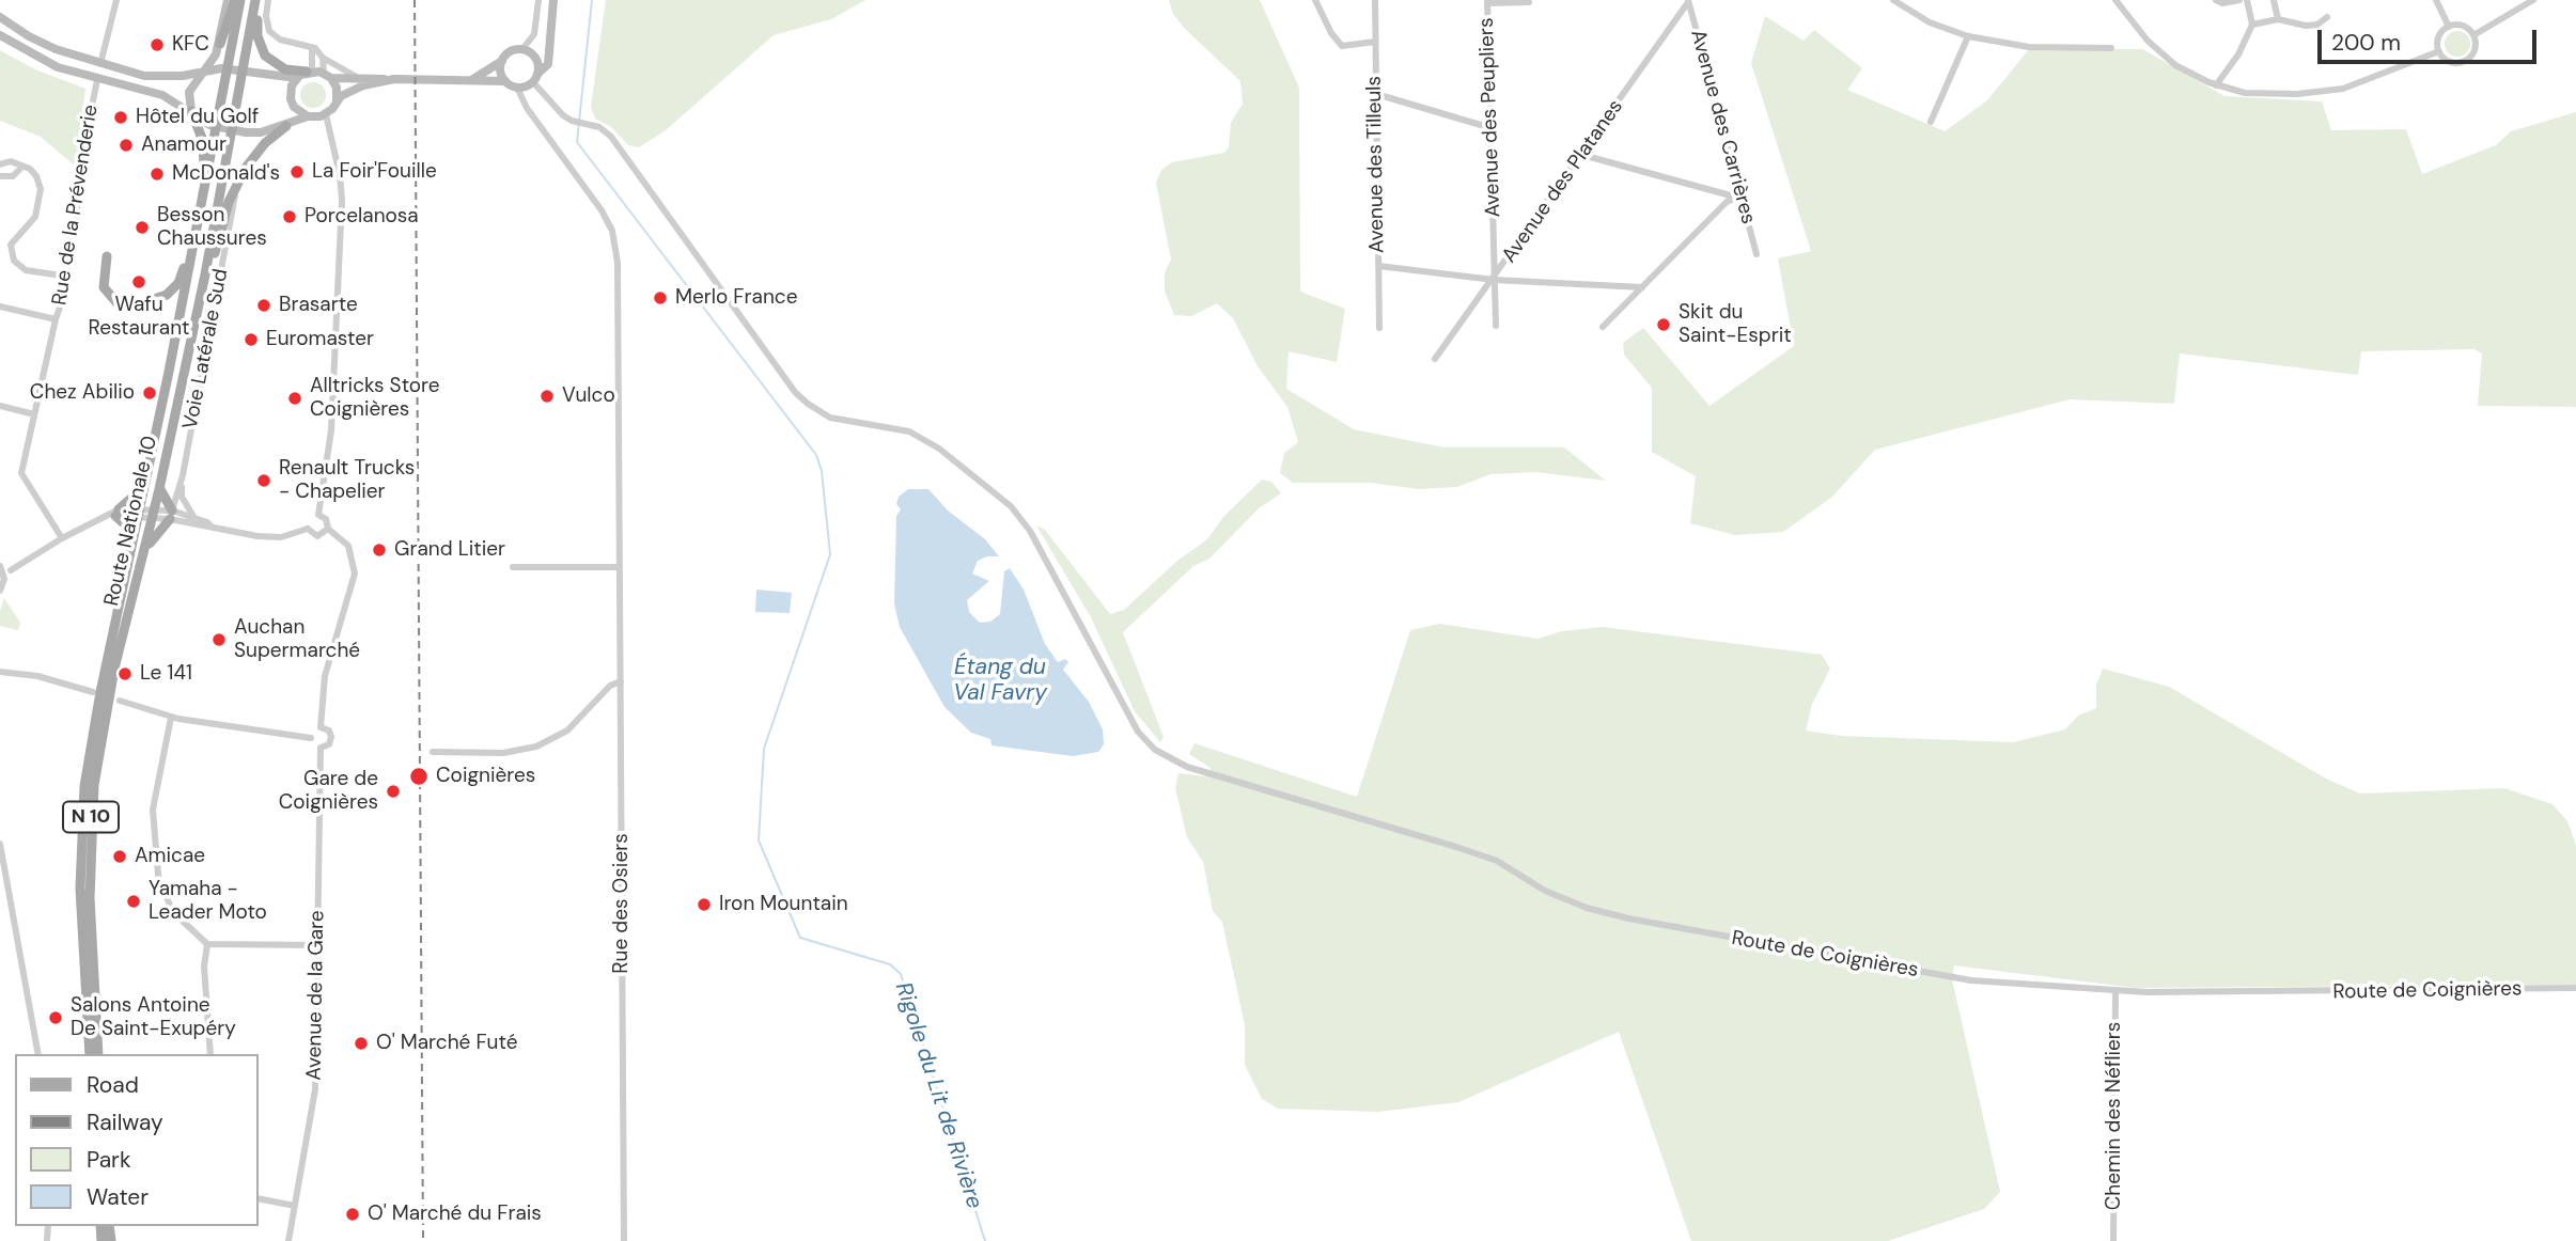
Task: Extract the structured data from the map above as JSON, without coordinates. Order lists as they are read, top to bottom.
{
  "streets": {
    "main road": ["Route Nationale 10", "N 10"],
    "street": [
      "Avenue des Peupliers",
      "Avenue des Carrières",
      "Avenue des Tilleuls",
      "Avenue des Platanes",
      "Rue de la Prévenderie",
      "Voie Latérale Sud",
      "Rue des Osiers",
      "Route de Coignières",
      "Avenue de la Gare",
      "Chemin des Néfliers"
    ]
  },
  "crossings": [
    ["Avenue des Peupliers", "Avenue des Platanes"],
    ["Avenue des Carrières", "Avenue des Platanes"],
    ["Route Nationale 10", "N 10"],
    ["Rue des Osiers", "Route de Coignières"],
    ["Route de Coignières", "Chemin des Néfliers"]
  ],
  "water": ["Étang du Val Favry", "Rigole du Lit de Rivière"],
  "places": [
    "KFC",
    "Hôtel du Golf",
    "Anamour",
    "La Foir'Fouille",
    "McDonald's",
    "Porcelanosa",
    "Besson Chaussures",
    "Wafu Restaurant",
    "Merlo France",
    "Brasarte",
    "Skit du Saint-Esprit",
    "Euromaster",
    "Chez Abilio",
    "Vulco",
    "Alltricks Store Coignières",
    "Renault Trucks - Chapelier",
    "Grand Litier",
    "Auchan Supermarché",
    "Le 141",
    "Coignières",
    "Gare de Coignières",
    "Amicae",
    "Yamaha - Leader Moto",
    "Iron Mountain",
    "Salons Antoine De Saint-Exupéry",
    "O' Marché Futé",
    "O' Marché du Frais"
  ],
  "legend": [
    "Road",
    "Railway",
    "Park",
    "Water"
  ],
  "scale_bar": "200 m"
}
